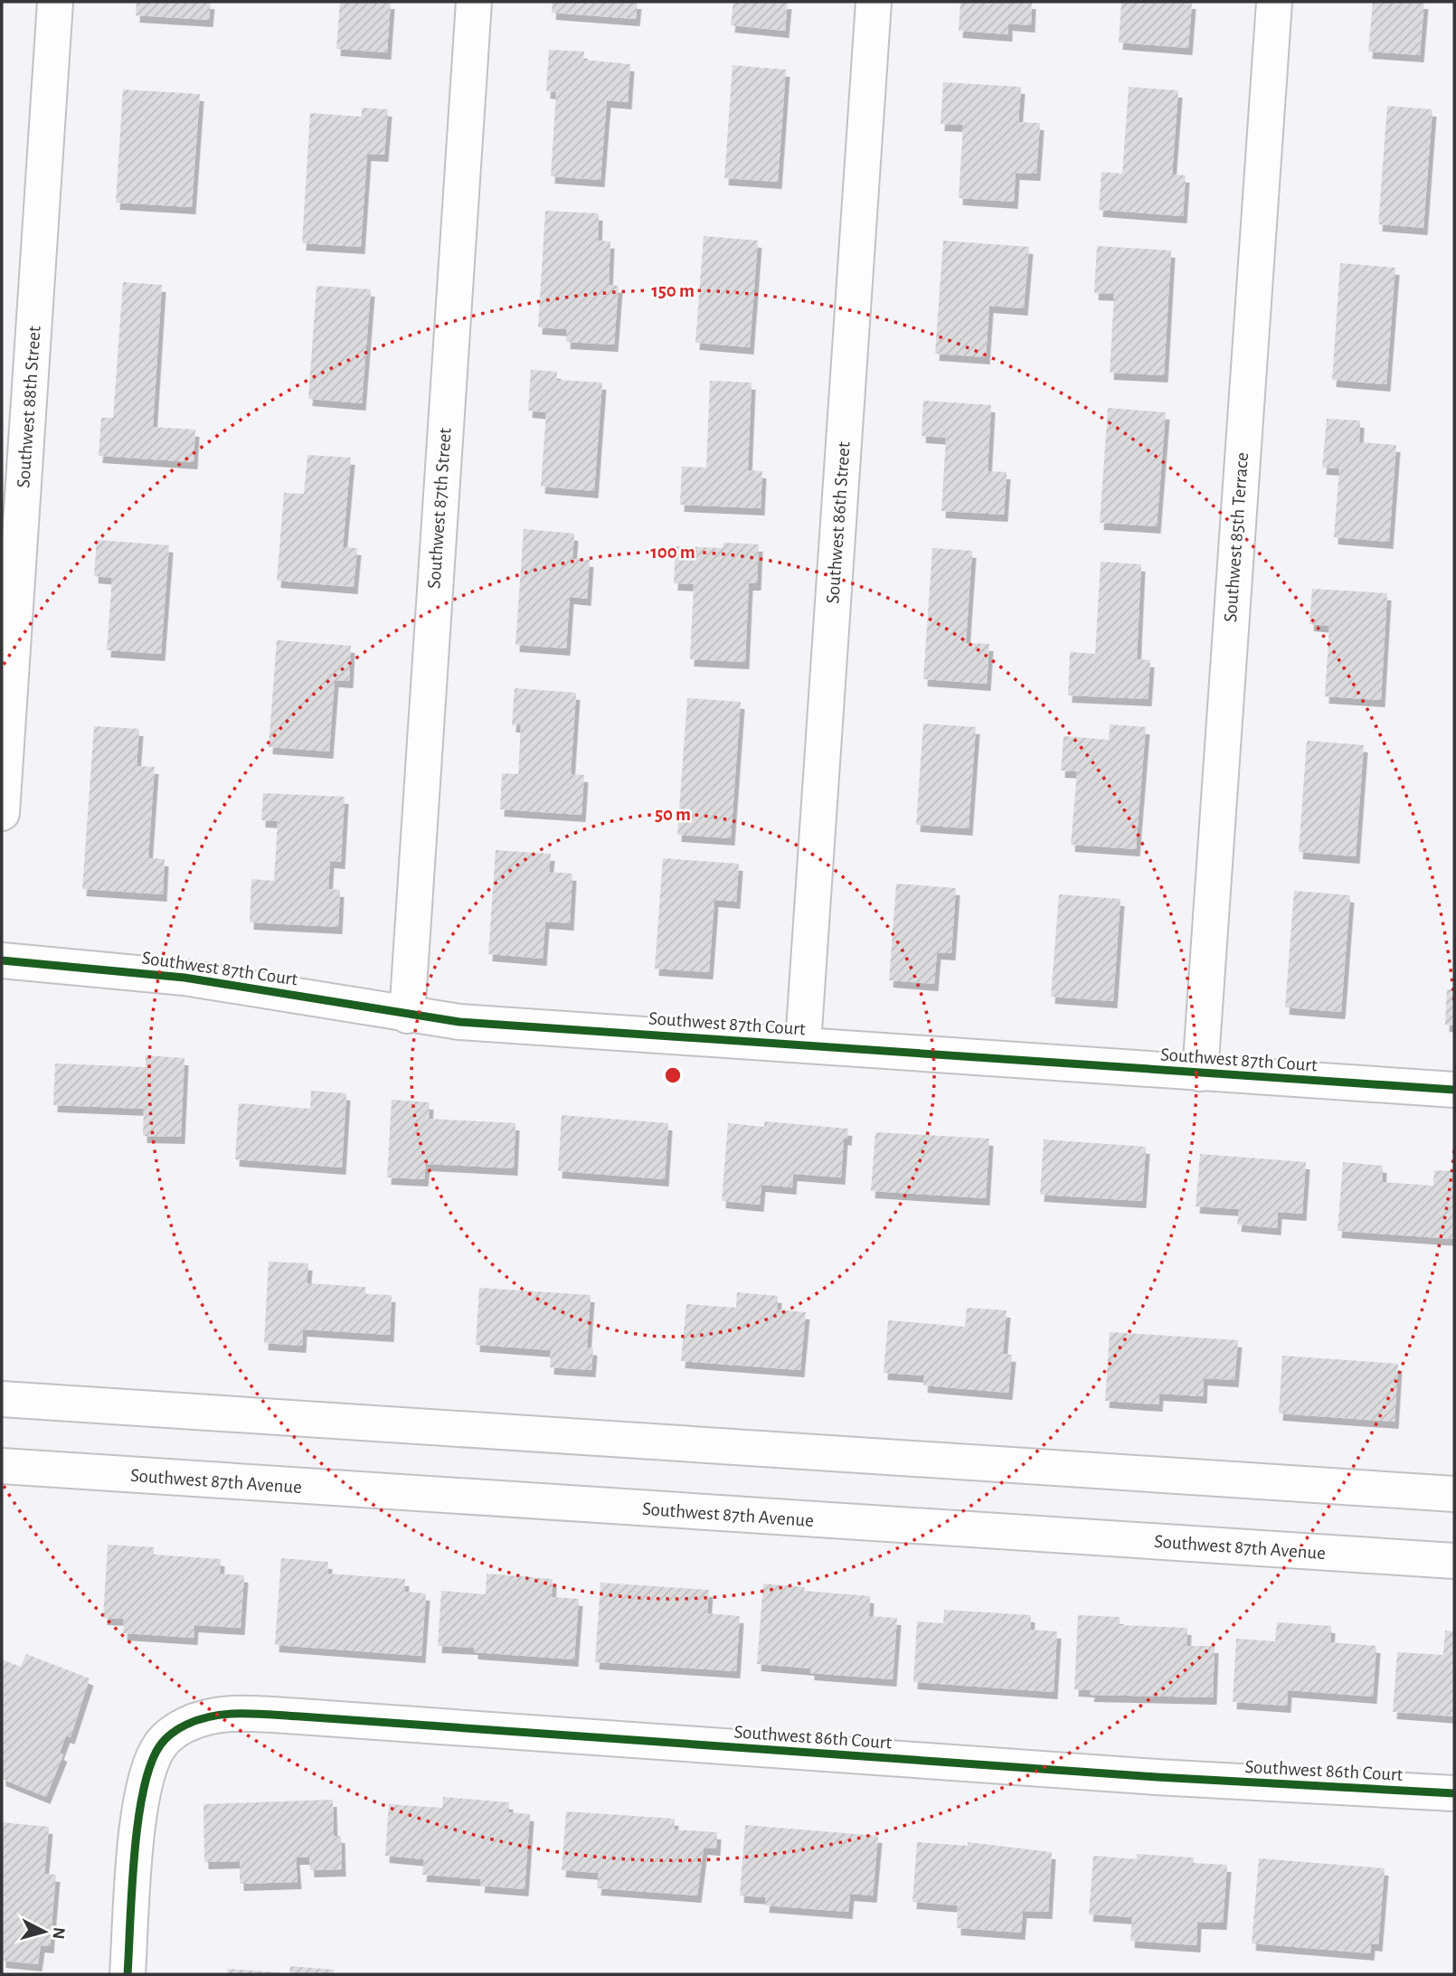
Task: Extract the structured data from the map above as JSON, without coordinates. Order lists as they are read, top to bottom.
{
  "streets": {
    "street": [
      "Southwest 88th Street",
      "Southwest 87th Street",
      "Southwest 86th Street",
      "Southwest 85th Terrace",
      "Southwest 87th Court",
      "Southwest 87th Avenue",
      "Southwest 86th Court"
    ]
  },
  "crossings": [
    ["Southwest 87th Street", "Southwest 87th Court"],
    ["Southwest 86th Street", "Southwest 87th Court"],
    ["Southwest 85th Terrace", "Southwest 87th Court"]
  ],
  "north": "right",
  "rings": ["150 m", "100 m", "50 m"]
}
